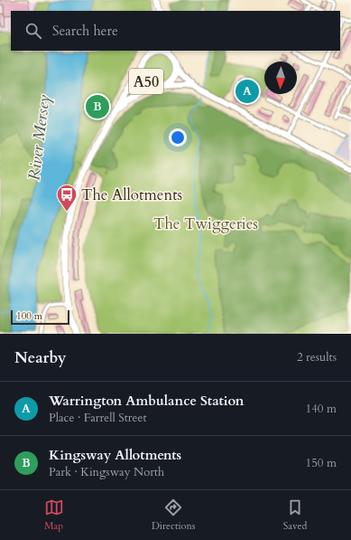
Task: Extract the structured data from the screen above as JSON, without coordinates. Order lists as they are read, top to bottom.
{
  "streets": {
    "main road": ["A50"]
  },
  "water": ["River Mersey"],
  "parks": ["The Twiggeries"],
  "places": {
    "bus stop": ["The Allotments"]
  },
  "scale_bar": "100 m",
  "north": "bottom",
  "page": {
    "search": "Search here",
    "pins": ["A", "B"],
    "scale": "100 m",
    "heading": ["Nearby", "2 results"],
    "list": [
      {
        "mark": "A",
        "name": "Warrington Ambulance Station",
        "note": "Place · Farrell Street",
        "value": "140 m"
      },
      {
        "mark": "B",
        "name": "Kingsway Allotments",
        "note": "Park · Kingsway North",
        "value": "150 m"
      }
    ],
    "nav": ["Map", "Directions", "Saved"]
  }
}
